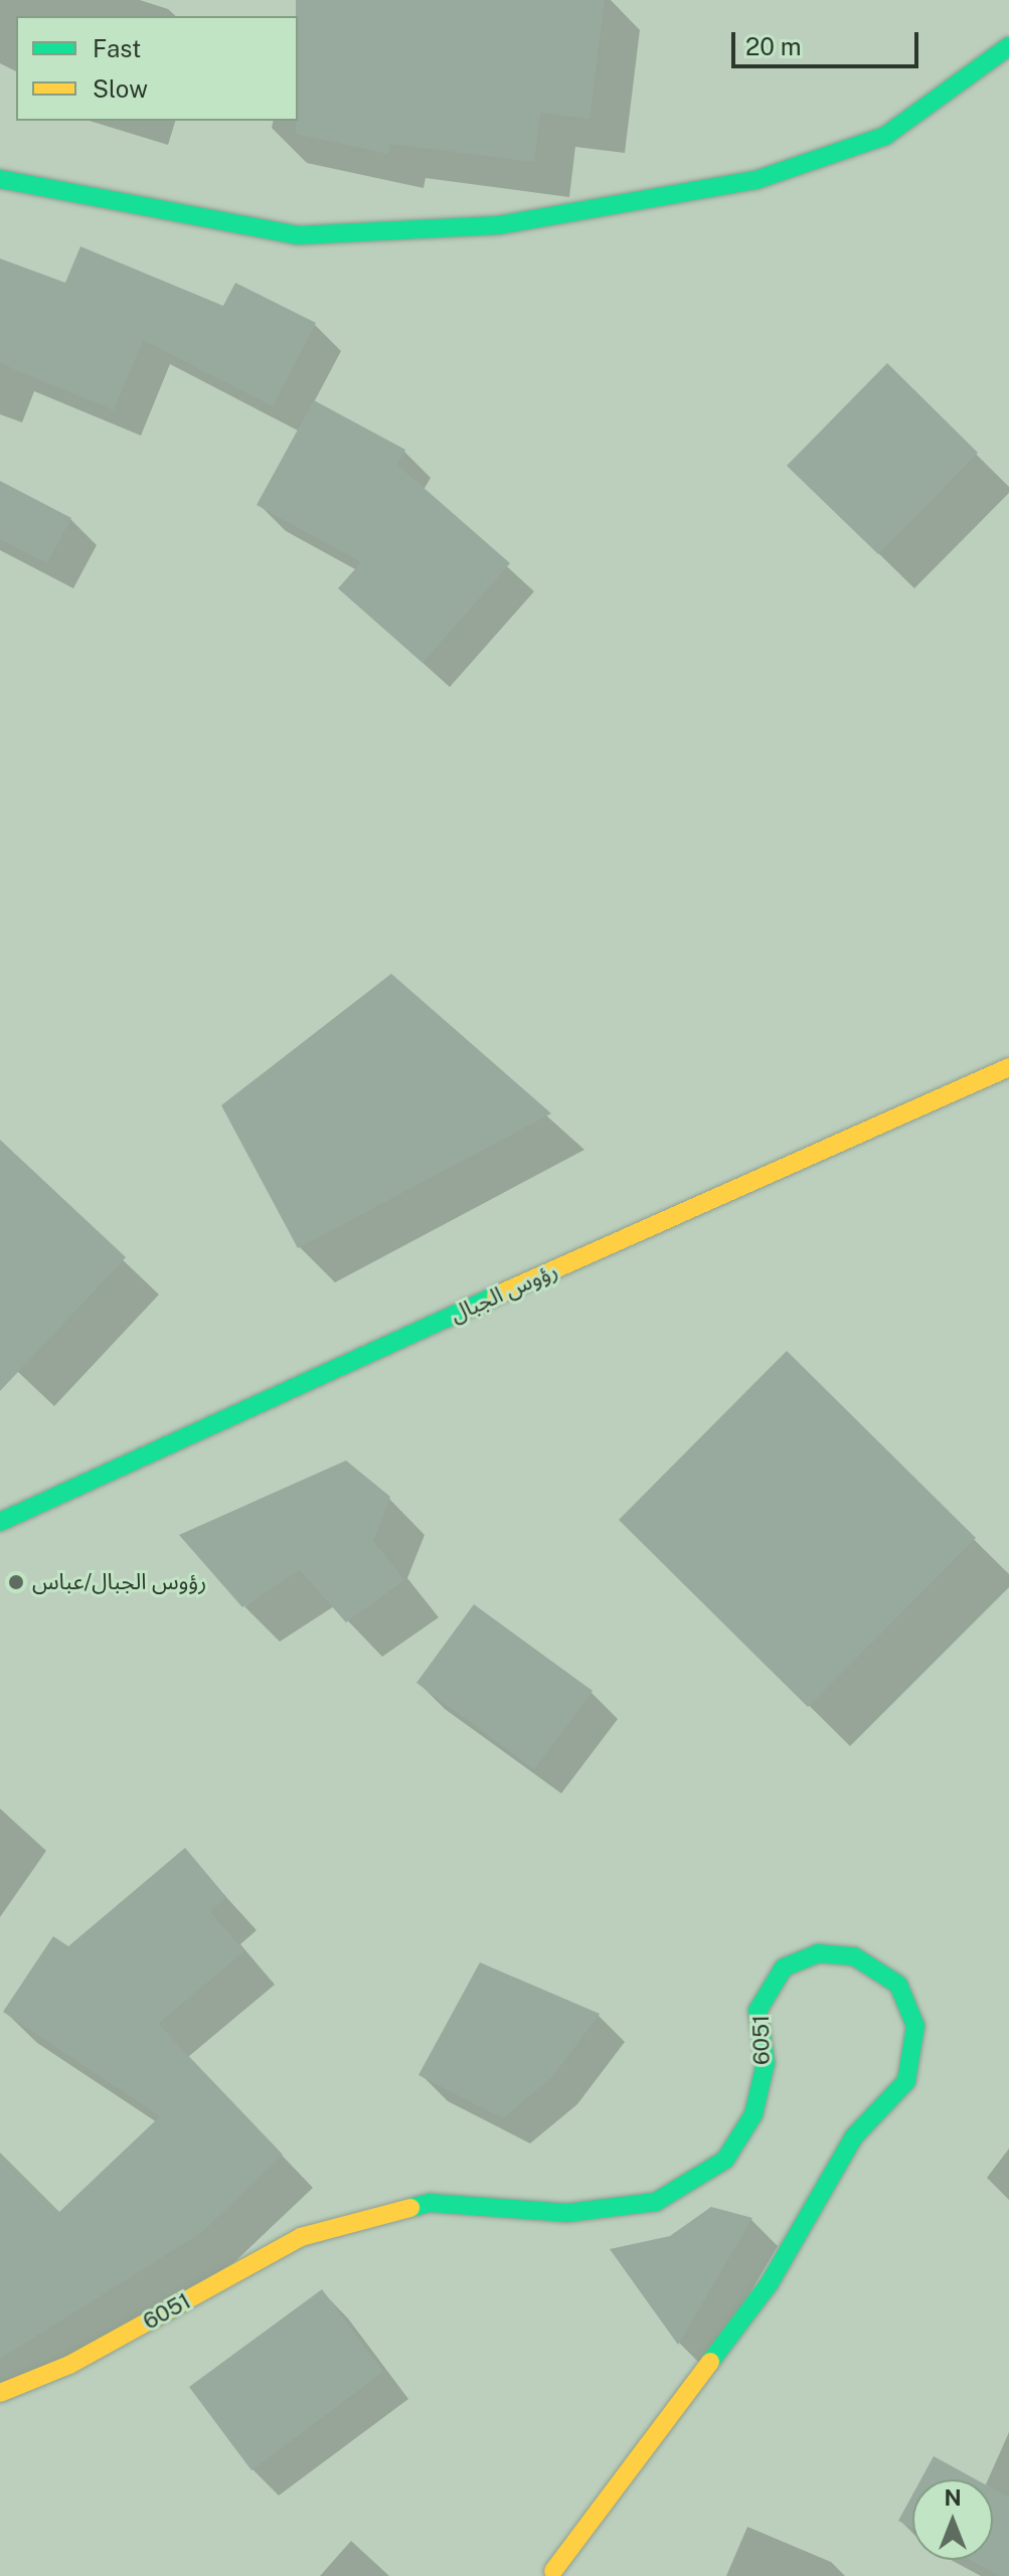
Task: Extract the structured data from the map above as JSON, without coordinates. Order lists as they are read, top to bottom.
{
  "streets": {
    "street": ["رؤوس الجبال", "6051"]
  },
  "places": ["رؤوس الجبال/عباس"],
  "legend": ["Fast", "Slow"],
  "scale_bar": "20 m",
  "north": "top"
}
